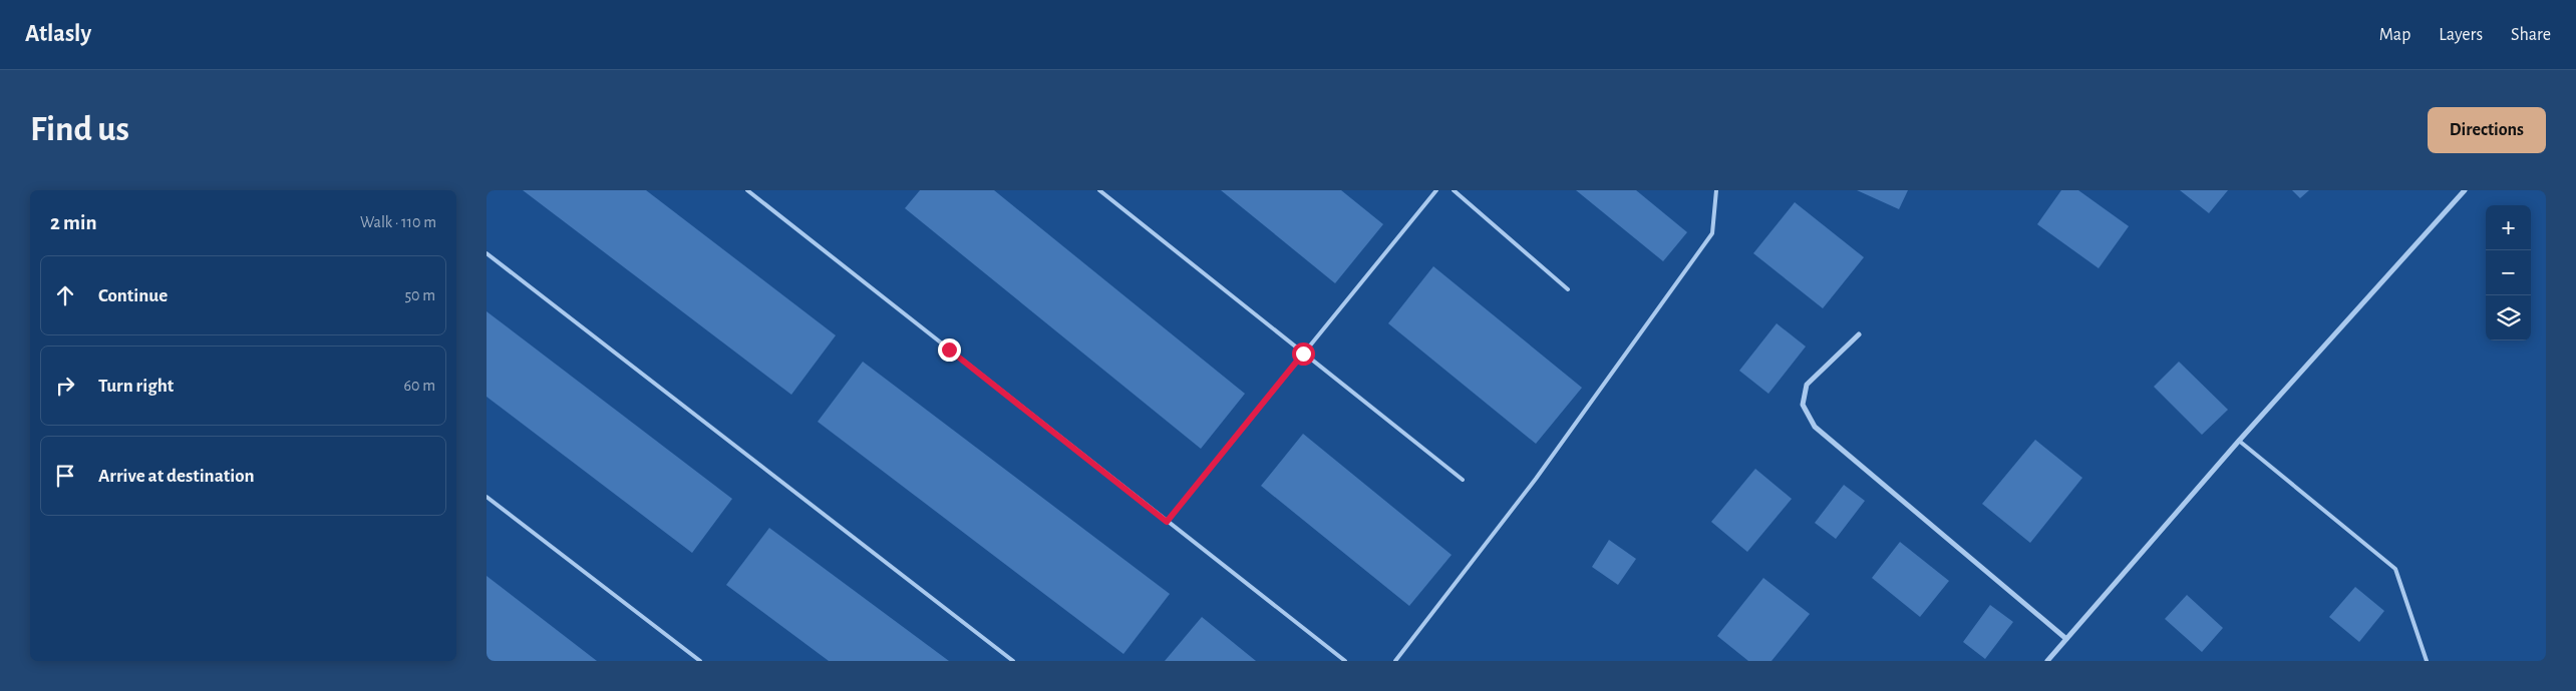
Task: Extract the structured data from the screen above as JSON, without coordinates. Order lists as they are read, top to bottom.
{
  "page": {
    "header": "Atlasly",
    "nav": ["Map", "Layers", "Share"],
    "buttons": "Directions",
    "title": "Find us",
    "heading": ["2 min", "Walk · 110 m"],
    "map_buttons": ["+", "−"],
    "list": [
      ["Continue", "50 m"],
      ["Turn right", "60 m"],
      "Arrive at destination"
    ]
  }
}
